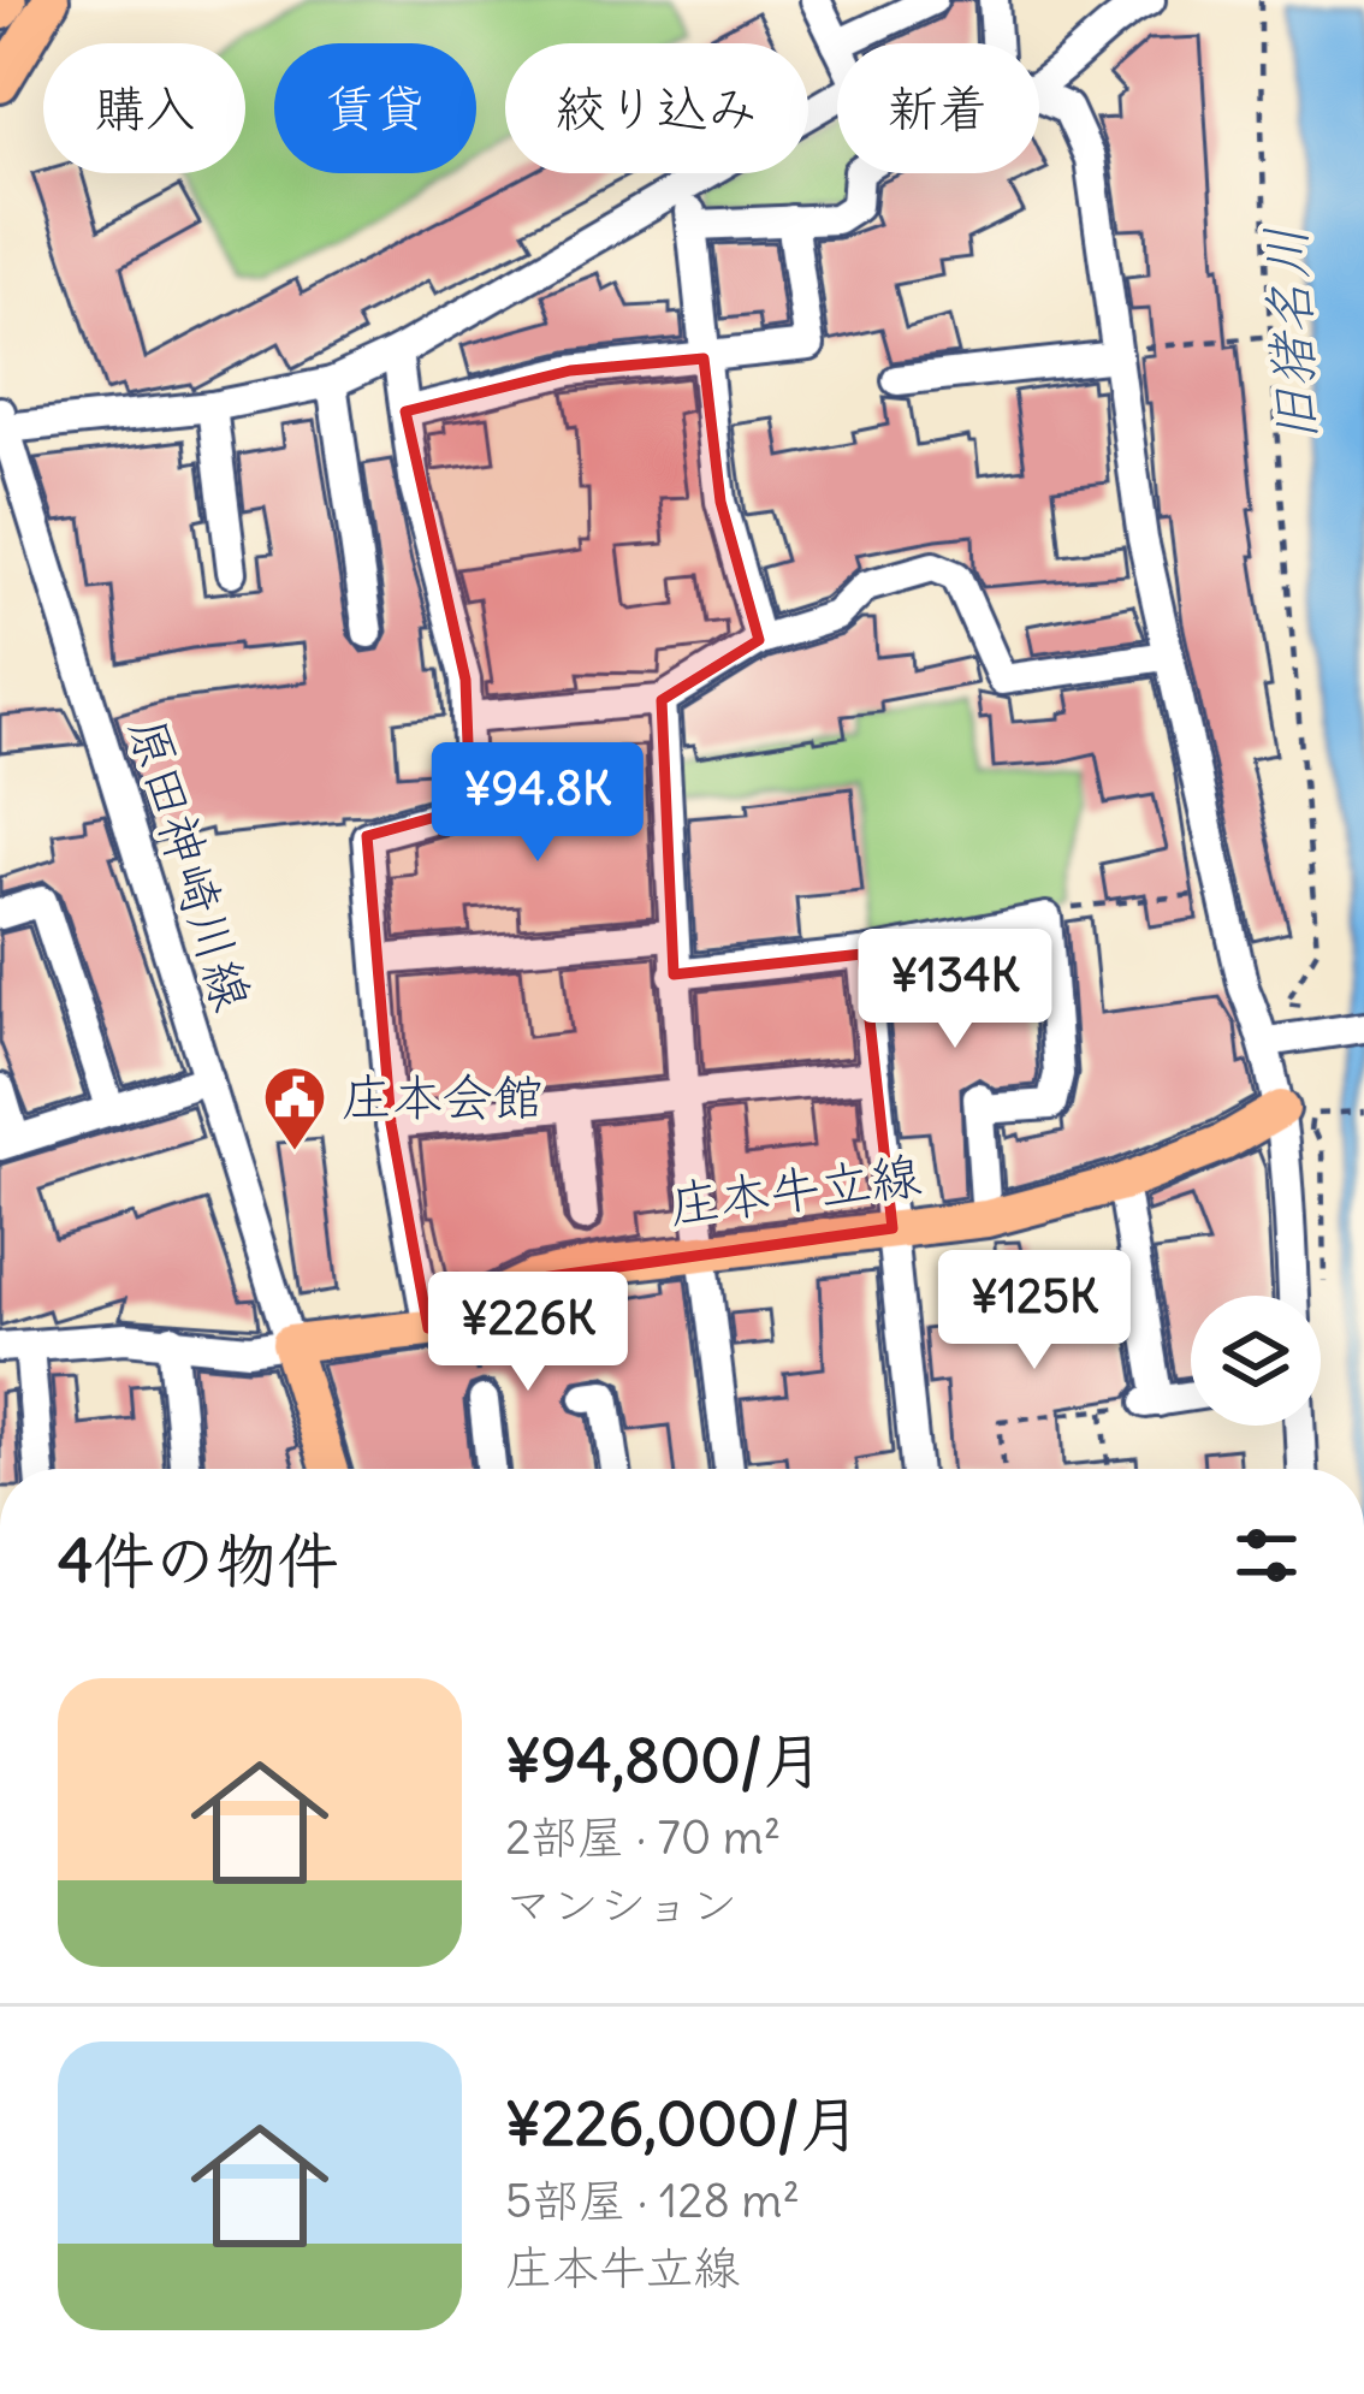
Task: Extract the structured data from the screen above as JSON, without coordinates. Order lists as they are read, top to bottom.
{
  "streets": {
    "main road": ["庄本牛立線"],
    "street": ["原田神崎川線"]
  },
  "crossings": [
    ["原田神崎川線", "庄本牛立線"]
  ],
  "water": ["旧猪名川"],
  "places": {
    "public building": ["庄本会館"]
  },
  "page": {
    "chip": [
      "購入",
      "賃貸",
      "絞り込み",
      "新着"
    ],
    "price": [
      "¥94.8K",
      "¥134K",
      "¥125K",
      "¥226K"
    ],
    "heading": "4件の物件",
    "list": [
      {
        "name": "¥94,800/月",
        "note": "2部屋 · 70 m² · マンション"
      },
      {
        "name": "¥226,000/月",
        "note": "5部屋 · 128 m² · 庄本牛立線"
      }
    ]
  }
}
